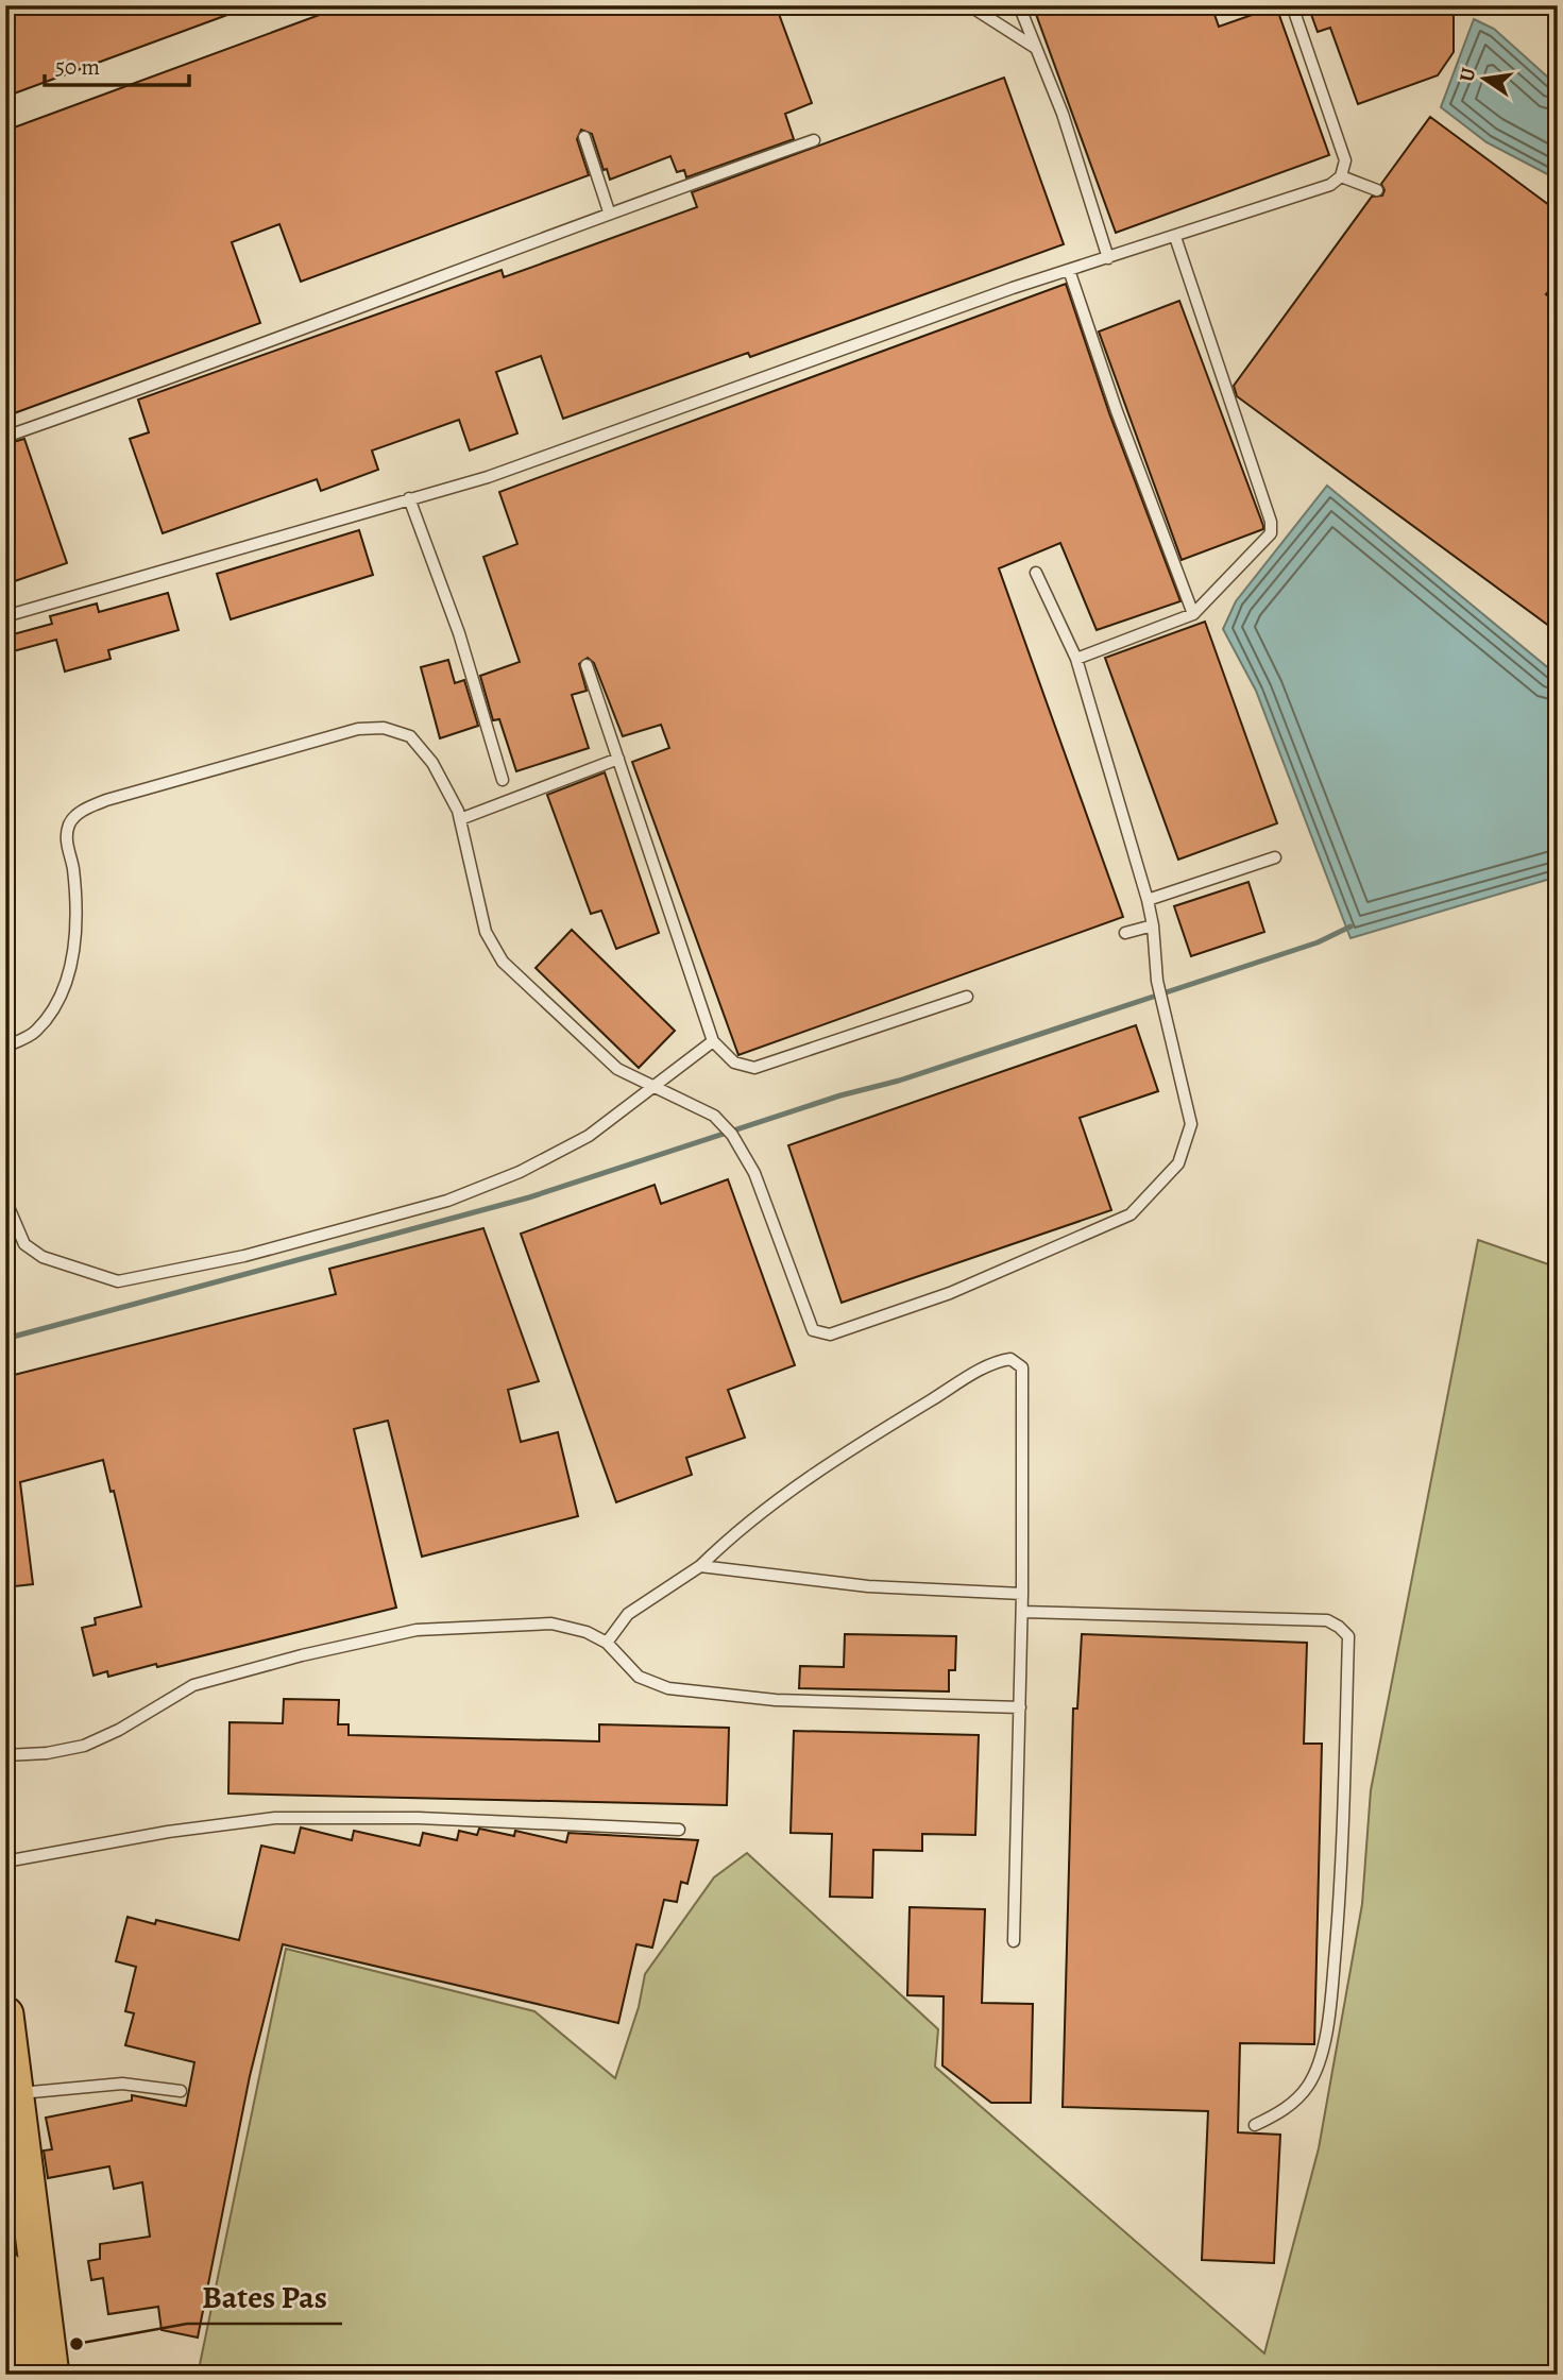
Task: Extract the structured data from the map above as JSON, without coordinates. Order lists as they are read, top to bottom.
{
  "places": ["Bates Pas"],
  "scale_bar": "50 m",
  "north": "left"
}
